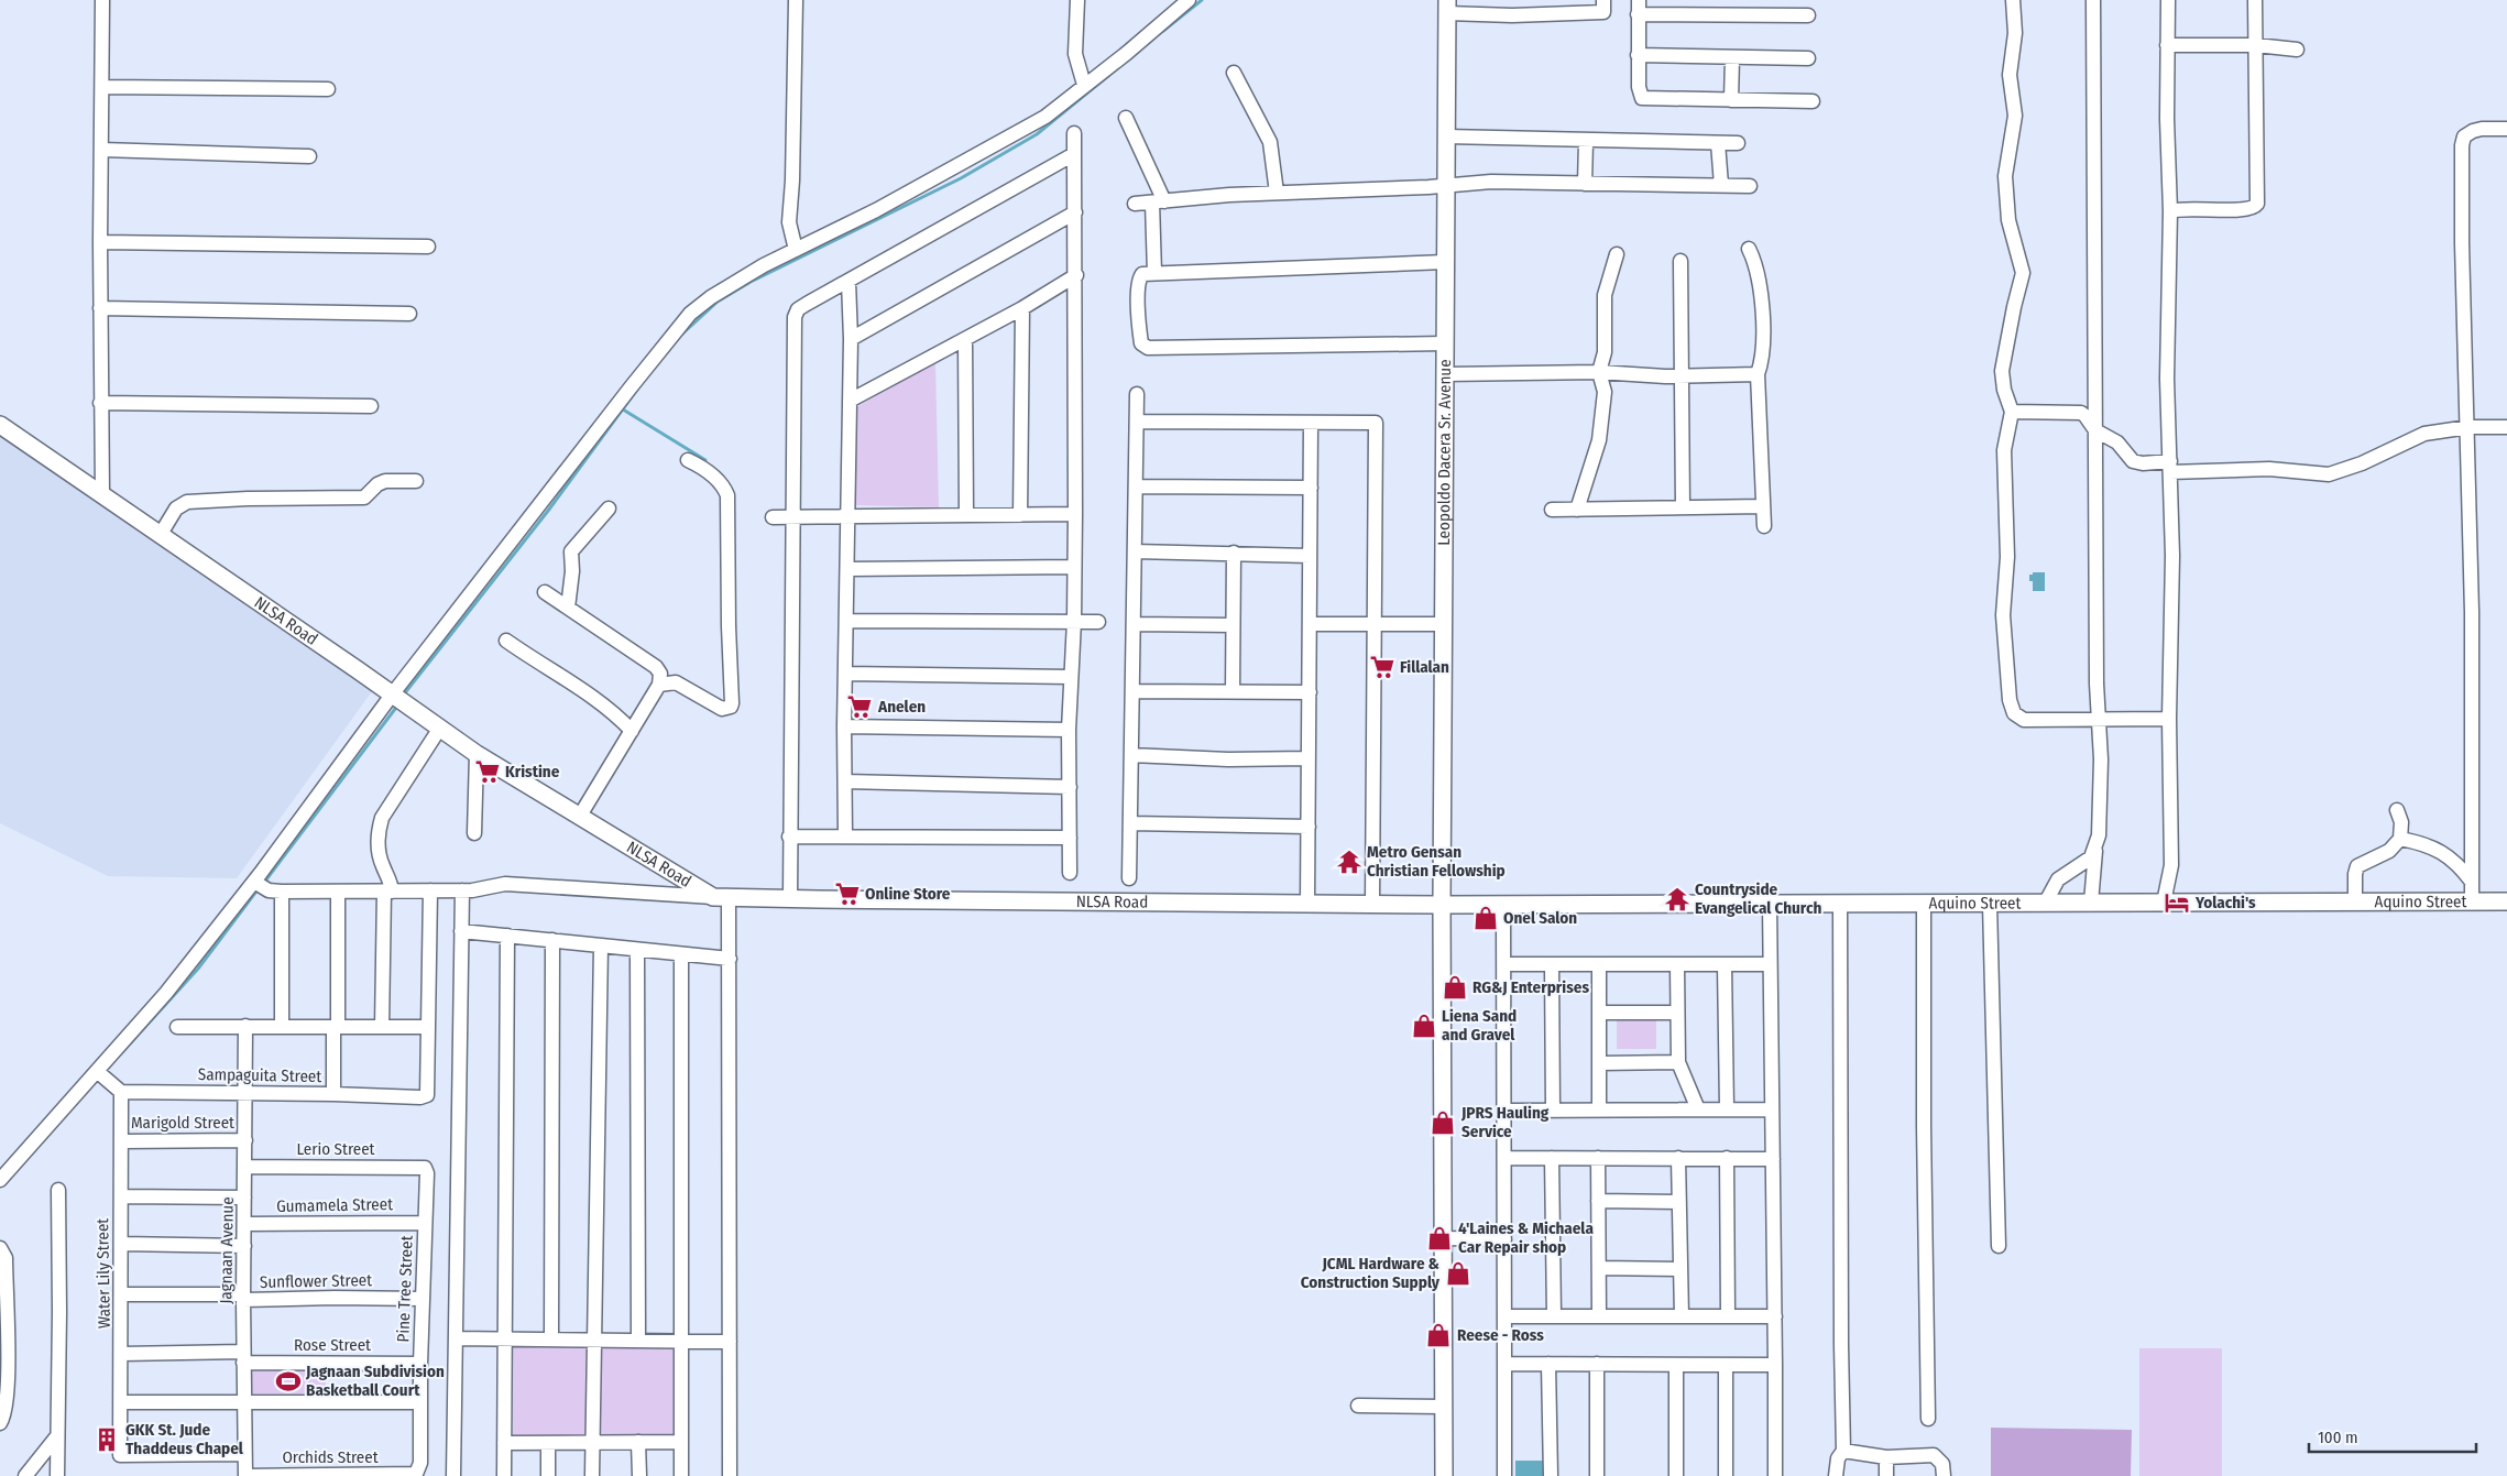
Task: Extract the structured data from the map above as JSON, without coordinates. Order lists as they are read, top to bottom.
{
  "streets": {
    "main road": ["Leopoldo Dacera Sr. Avenue", "NLSA Road", "Aquino Street"],
    "street": [
      "Sampaguita Street",
      "Marigold Street",
      "Lerio Street",
      "Gumamela Street",
      "Jagnaan Avenue",
      "Water Lily Street",
      "Sunflower Street",
      "Pine Tree Street",
      "Rose Street",
      "Orchids Street"
    ]
  },
  "crossings": [
    ["Leopoldo Dacera Sr. Avenue", "NLSA Road"],
    ["Leopoldo Dacera Sr. Avenue", "Aquino Street"],
    ["NLSA Road", "Aquino Street"],
    ["Sampaguita Street", "Jagnaan Avenue"],
    ["Sampaguita Street", "Water Lily Street"],
    ["Marigold Street", "Jagnaan Avenue"],
    ["Marigold Street", "Water Lily Street"],
    ["Lerio Street", "Jagnaan Avenue"],
    ["Lerio Street", "Pine Tree Street"],
    ["Gumamela Street", "Jagnaan Avenue"],
    ["Gumamela Street", "Pine Tree Street"],
    ["Jagnaan Avenue", "Water Lily Street"],
    ["Jagnaan Avenue", "Sunflower Street"],
    ["Jagnaan Avenue", "Rose Street"],
    ["Jagnaan Avenue", "Orchids Street"],
    ["Water Lily Street", "Sunflower Street"],
    ["Water Lily Street", "Rose Street"],
    ["Sunflower Street", "Pine Tree Street"],
    ["Pine Tree Street", "Rose Street"],
    ["Pine Tree Street", "Orchids Street"]
  ],
  "places": {
    "supermarket": [
      "Fillalan",
      "Anelen",
      "Kristine",
      "Online Store"
    ],
    "temple": ["Metro Gensan Christian Fellowship", "Countryside Evangelical Church"],
    "hotel": ["Yolachi's"],
    "shop": [
      "Onel Salon",
      "RG&J Enterprises",
      "Liena Sand and Gravel",
      "JPRS Hauling Service",
      "4'Laines & Michaela Car Repair shop",
      "JCML Hardware & Construction Supply",
      "Reese - Ross"
    ],
    "sports": ["Jagnaan Subdivision Basketball Court"],
    "building": ["GKK St. Jude Thaddeus Chapel"]
  },
  "scale_bar": "100 m"
}
